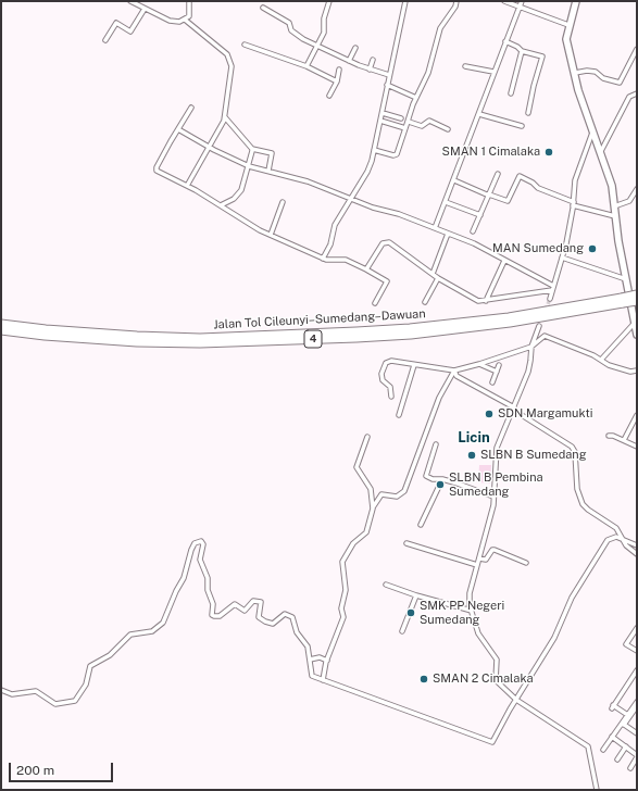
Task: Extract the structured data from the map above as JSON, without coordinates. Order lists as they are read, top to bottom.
{
  "streets": {
    "highway": ["Jalan Tol Cileunyi–Sumedang–Dawuan", "4"]
  },
  "districts": ["Licin"],
  "places": [
    "SMAN 1 Cimalaka",
    "MAN Sumedang",
    "SDN Margamukti",
    "SLBN B Sumedang",
    "SLBN B Pembina Sumedang",
    "SMK PP Negeri Sumedang",
    "SMAN 2 Cimalaka"
  ],
  "scale_bar": "200 m"
}
